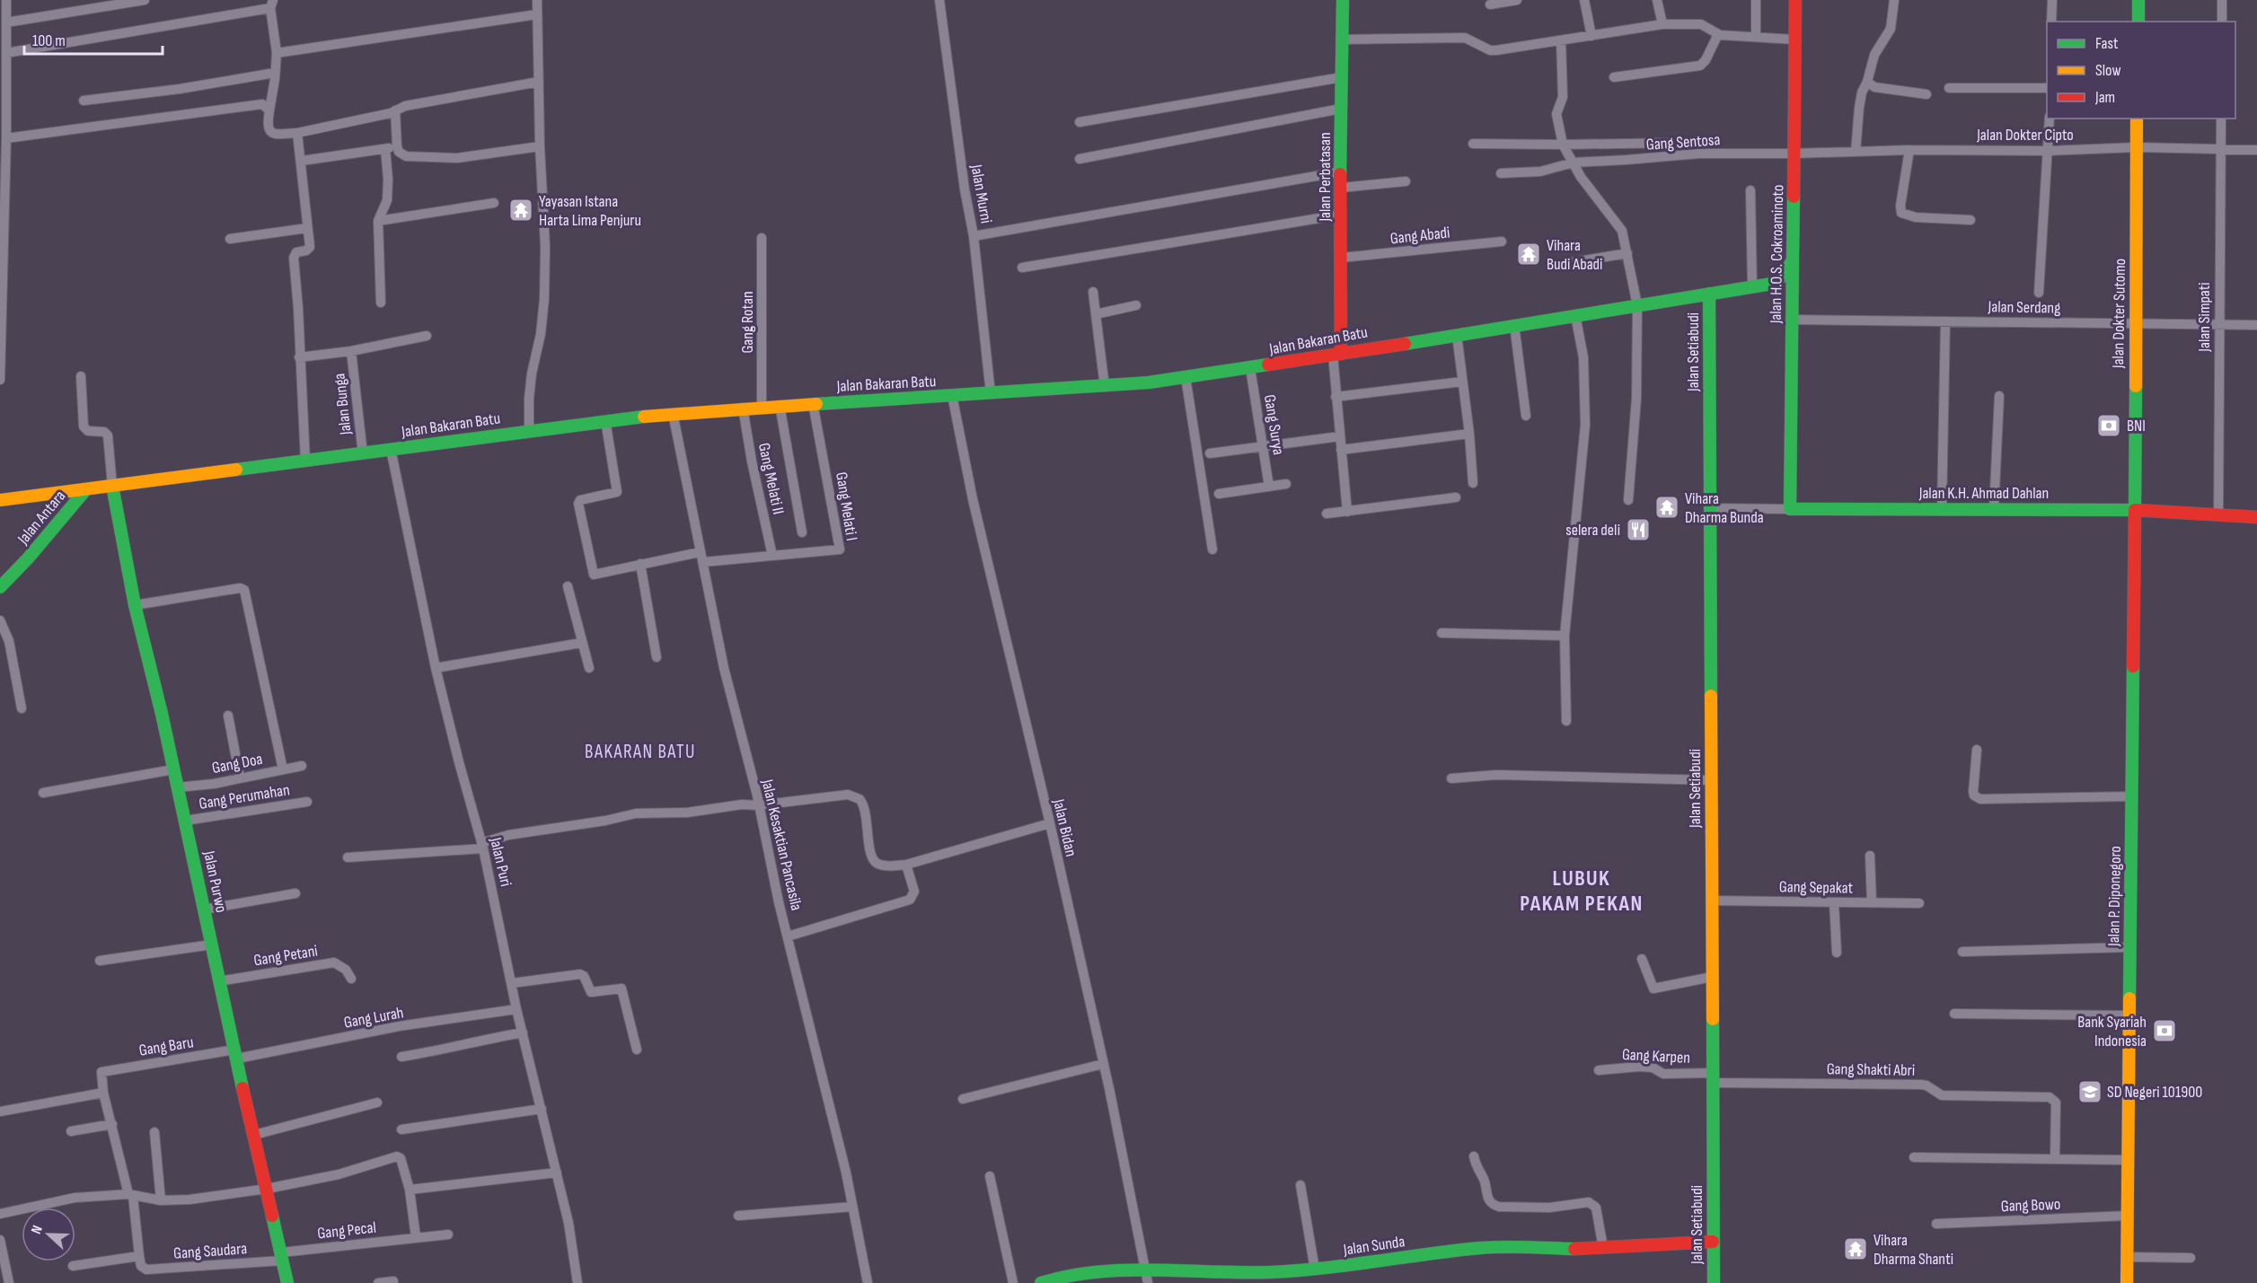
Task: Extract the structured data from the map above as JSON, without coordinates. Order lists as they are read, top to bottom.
{
  "streets": {
    "main road": [
      "Jalan Perbatasan",
      "Jalan H.O.S. Cokroaminoto",
      "Jalan Dokter Sutomo",
      "Jalan Bakaran Batu",
      "Jalan Setiabudi",
      "Jalan K.H. Ahmad Dahlan",
      "Jalan Antara",
      "Jalan Purwo",
      "Jalan P. Diponegoro",
      "Jalan Sunda"
    ],
    "street": [
      "Jalan Dokter Cipto",
      "Gang Sentosa",
      "Jalan Murni",
      "Gang Abadi",
      "Jalan Serdang",
      "Jalan Simpati",
      "Gang Rotan",
      "Jalan Bunga",
      "Gang Surya",
      "Gang Melati II",
      "Gang Melati I",
      "Gang Doa",
      "Gang Perumahan",
      "Jalan Bidan",
      "Jalan Kesaktian Pancasila",
      "Jalan Puri",
      "Gang Sepakat",
      "Gang Petani",
      "Gang Lurah",
      "Gang Baru",
      "Gang Karpen",
      "Gang Shakti Abri",
      "Gang Bowo",
      "Gang Pecal",
      "Gang Saudara"
    ]
  },
  "crossings": [
    ["Jalan Dokter Cipto", "Gang Sentosa"],
    ["Jalan Dokter Cipto", "Jalan H.O.S. Cokroaminoto"],
    ["Jalan Dokter Cipto", "Jalan Dokter Sutomo"],
    ["Jalan Dokter Cipto", "Jalan Simpati"],
    ["Gang Sentosa", "Jalan H.O.S. Cokroaminoto"],
    ["Jalan Perbatasan", "Gang Abadi"],
    ["Jalan Perbatasan", "Jalan Bakaran Batu"],
    ["Jalan Murni", "Jalan Bakaran Batu"],
    ["Jalan H.O.S. Cokroaminoto", "Jalan Serdang"],
    ["Jalan H.O.S. Cokroaminoto", "Jalan K.H. Ahmad Dahlan"],
    ["Jalan Serdang", "Jalan Dokter Sutomo"],
    ["Jalan Serdang", "Jalan Simpati"],
    ["Jalan Dokter Sutomo", "Jalan K.H. Ahmad Dahlan"],
    ["Jalan Dokter Sutomo", "Jalan P. Diponegoro"],
    ["Jalan Simpati", "Jalan K.H. Ahmad Dahlan"],
    ["Gang Rotan", "Jalan Bakaran Batu"],
    ["Jalan Bakaran Batu", "Jalan Setiabudi"],
    ["Jalan Bakaran Batu", "Jalan Bunga"],
    ["Jalan Bakaran Batu", "Gang Surya"],
    ["Jalan Bakaran Batu", "Gang Melati II"],
    ["Jalan Bakaran Batu", "Gang Melati I"],
    ["Jalan Bakaran Batu", "Jalan Antara"],
    ["Jalan Bakaran Batu", "Jalan Bidan"],
    ["Jalan Bakaran Batu", "Jalan Kesaktian Pancasila"],
    ["Jalan Bakaran Batu", "Jalan Puri"],
    ["Jalan Bakaran Batu", "Jalan Purwo"],
    ["Jalan Setiabudi", "Jalan K.H. Ahmad Dahlan"],
    ["Jalan Setiabudi", "Gang Sepakat"],
    ["Jalan Setiabudi", "Gang Karpen"],
    ["Jalan Setiabudi", "Gang Shakti Abri"],
    ["Jalan Setiabudi", "Jalan Sunda"],
    ["Gang Melati II", "Gang Melati I"],
    ["Jalan K.H. Ahmad Dahlan", "Jalan P. Diponegoro"],
    ["Gang Doa", "Jalan Purwo"],
    ["Gang Perumahan", "Jalan Purwo"],
    ["Jalan Bidan", "Jalan Sunda"],
    ["Jalan Puri", "Gang Lurah"],
    ["Jalan Purwo", "Gang Petani"],
    ["Jalan Purwo", "Gang Lurah"],
    ["Jalan Purwo", "Gang Baru"],
    ["Jalan Purwo", "Gang Pecal"],
    ["Jalan Purwo", "Gang Saudara"],
    ["Jalan P. Diponegoro", "Gang Bowo"],
    ["Gang Lurah", "Gang Baru"],
    ["Gang Karpen", "Gang Shakti Abri"],
    ["Gang Pecal", "Gang Saudara"]
  ],
  "districts": ["BAKARAN BATU", "LUBUK PAKAM PEKAN"],
  "places": {
    "temple": [
      "Yayasan Istana Harta Lima Penjuru",
      "Vihara Budi Abadi",
      "Vihara Dharma Bunda",
      "Vihara Dharma Shanti"
    ],
    "bank": ["BNI", "Bank Syariah Indonesia"],
    "restaurant": ["selera deli"],
    "school or university": ["SD Negeri 101900"]
  },
  "legend": ["Fast", "Slow", "Jam"],
  "scale_bar": "100 m",
  "north": "left"
}
